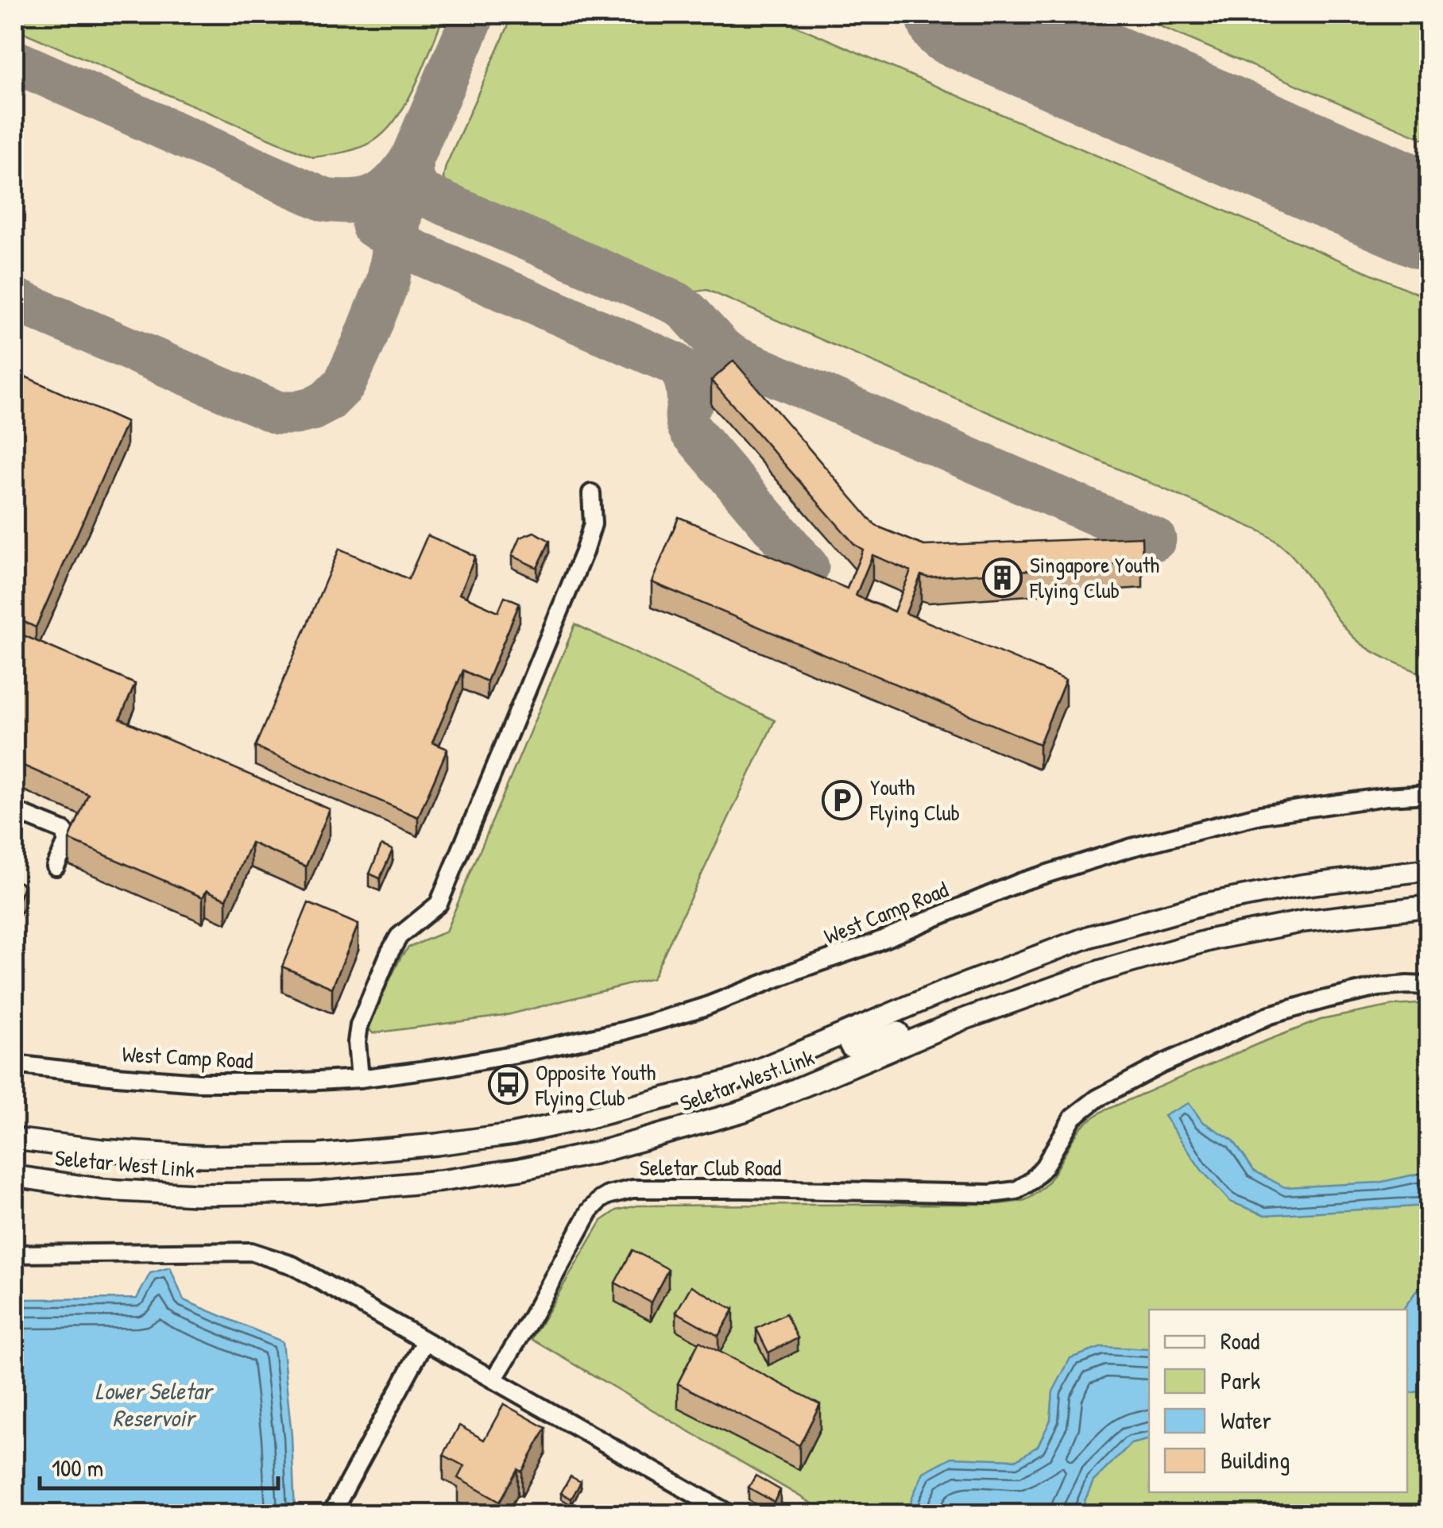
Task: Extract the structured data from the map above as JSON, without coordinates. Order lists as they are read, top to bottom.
{
  "streets": {
    "main road": ["Seletar West Link"],
    "street": ["West Camp Road", "Seletar Club Road"]
  },
  "water": ["Lower Seletar Reservoir"],
  "places": {
    "building": ["Singapore Youth Flying Club"],
    "parking": ["Youth Flying Club"],
    "bus stop": ["Opposite Youth Flying Club"]
  },
  "legend": [
    "Road",
    "Park",
    "Water",
    "Building"
  ],
  "scale_bar": "100 m"
}
